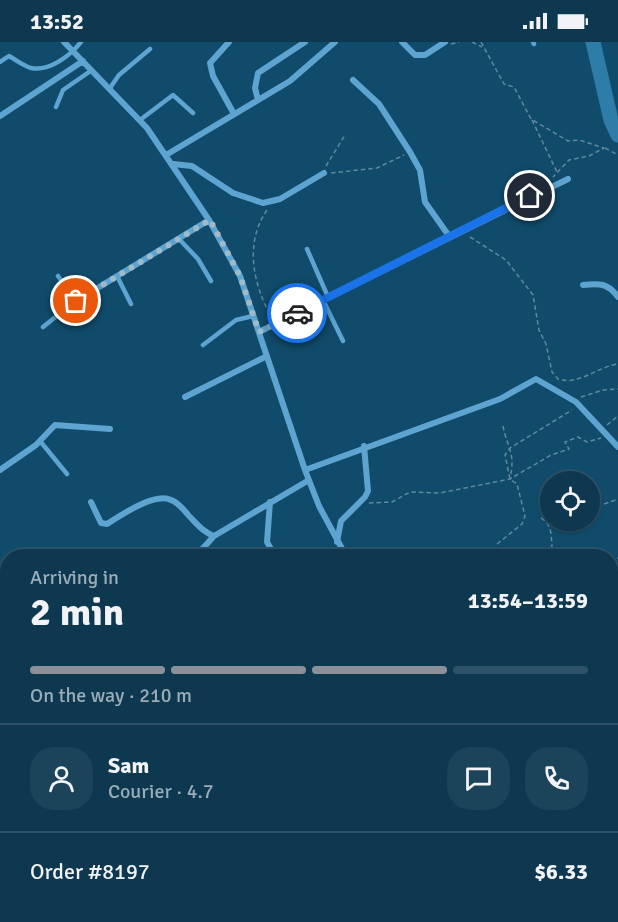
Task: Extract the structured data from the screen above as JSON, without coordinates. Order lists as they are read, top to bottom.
{
  "page": {
    "status": "13:52",
    "heading": ["2 min", "Arriving in", "13:54–13:59"],
    "panel": [
      "Sam",
      "Courier · 4.7",
      "Order #8197",
      "$6.33"
    ],
    "bar": "On the way · 210 m"
  }
}
